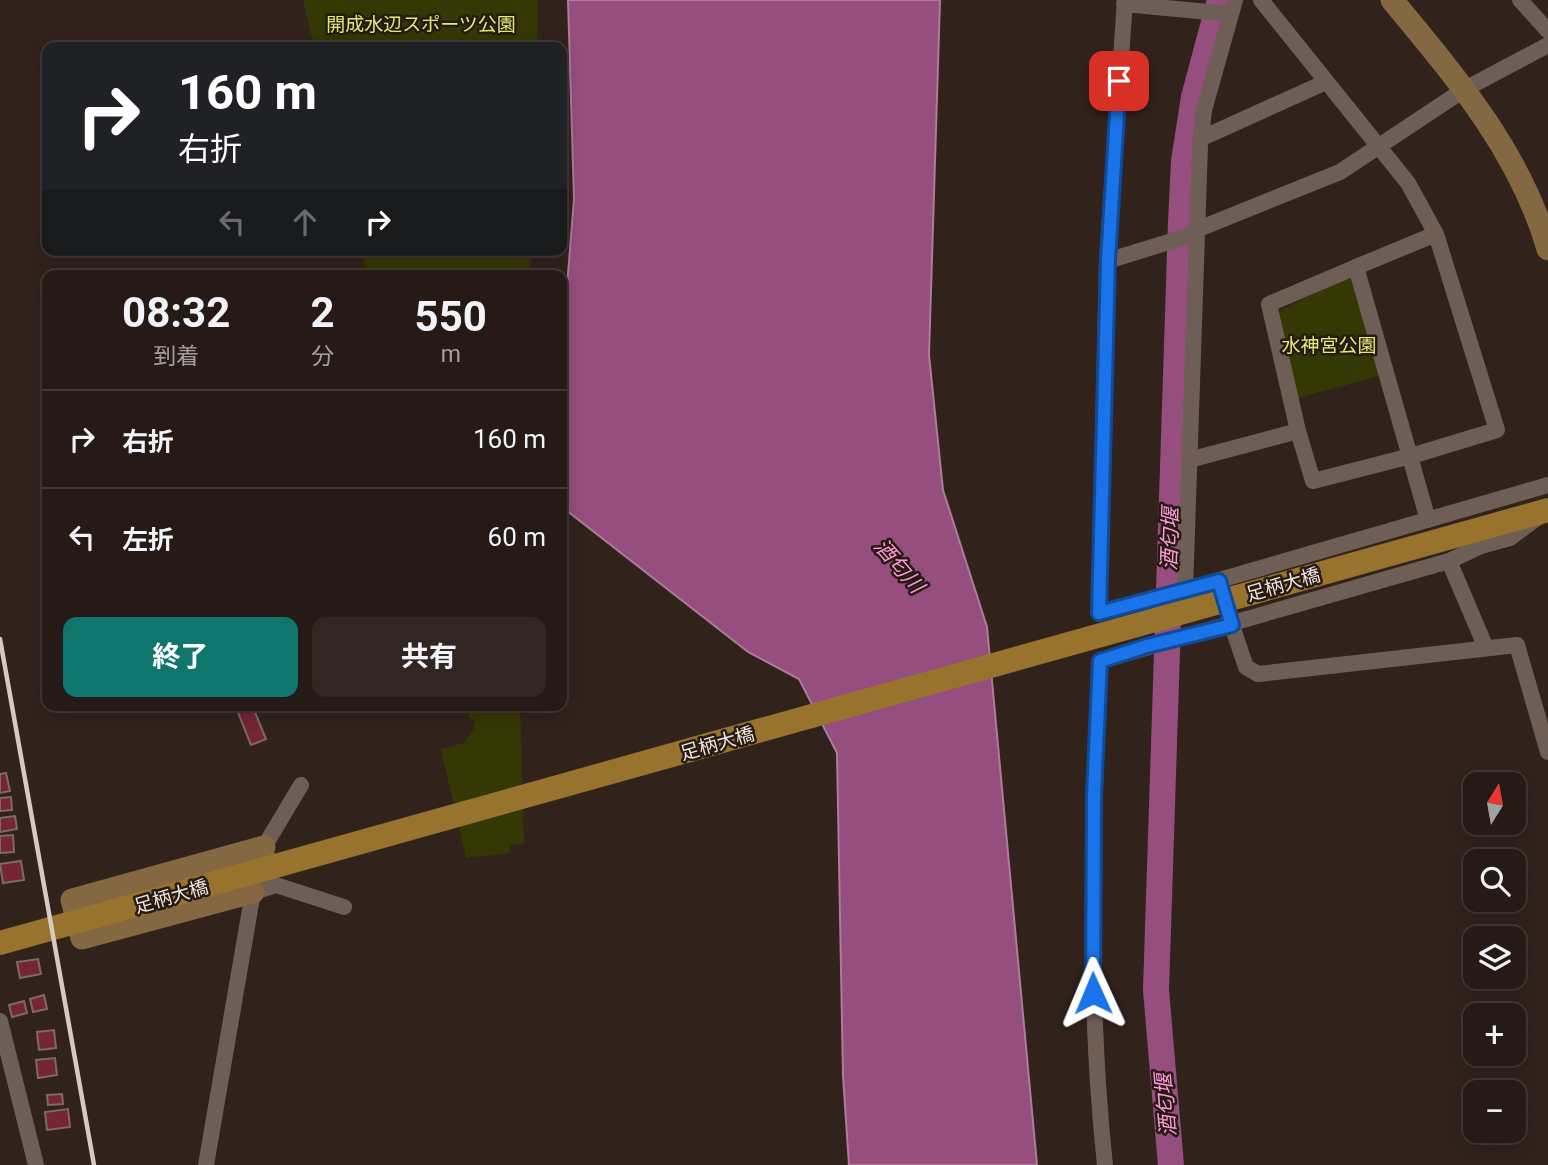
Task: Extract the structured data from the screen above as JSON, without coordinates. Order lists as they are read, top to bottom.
{
  "streets": {
    "main road": ["足柄大橋"]
  },
  "water": ["酒匂堰", "酒匂川"],
  "parks": ["開成水辺スポーツ公園", "水神宮公園"],
  "north": "top",
  "page": {
    "turn": ["160 m", "右折"],
    "eta": [
      "08:32",
      "到着",
      "2",
      "分",
      "550",
      "m"
    ],
    "list": [
      {
        "name": "右折",
        "value": "160 m"
      },
      {
        "name": "左折",
        "value": "60 m"
      }
    ],
    "buttons": ["終了", "共有"],
    "map_buttons": ["+", "−"]
  }
}
